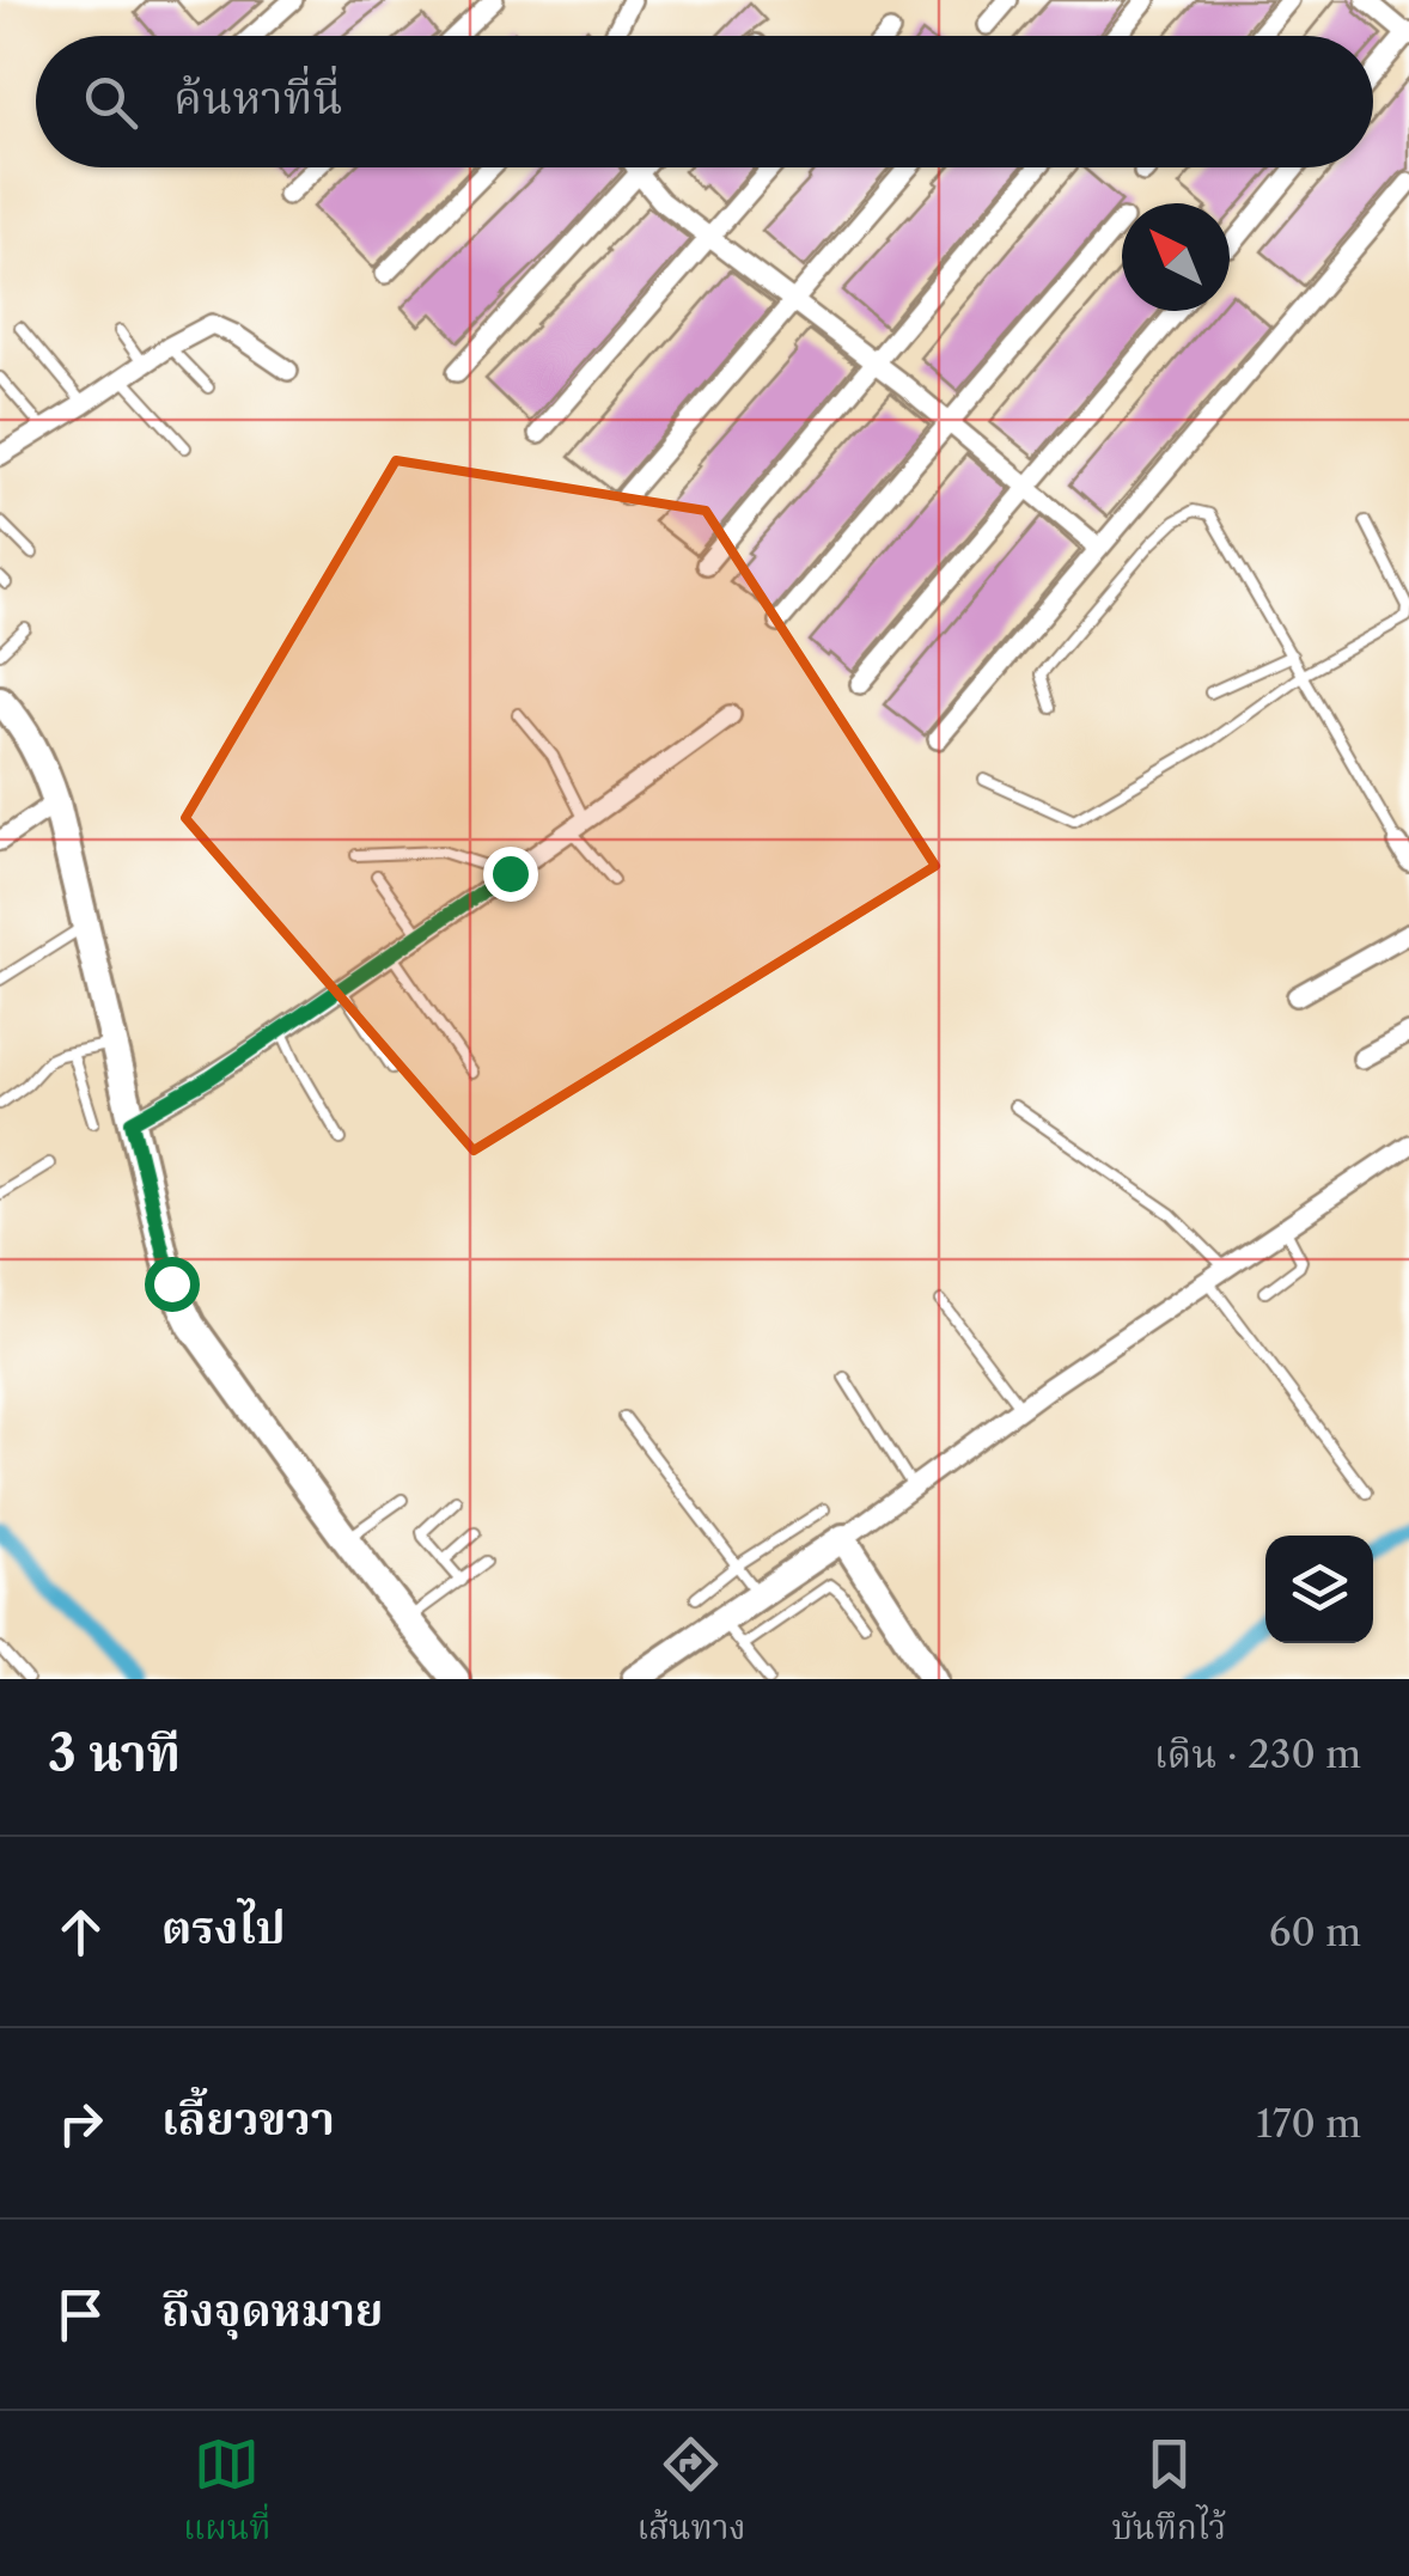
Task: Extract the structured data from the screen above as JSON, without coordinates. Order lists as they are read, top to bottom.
{
  "north": "top left",
  "page": {
    "search": "ค้นหาที่นี่",
    "heading": ["3 นาที", "เดิน · 230 m"],
    "list": [
      ["ตรงไป", "60 m"],
      ["เลี้ยวขวา", "170 m"],
      "ถึงจุดหมาย"
    ],
    "nav": ["แผนที่", "เส้นทาง", "บันทึกไว้"]
  }
}
